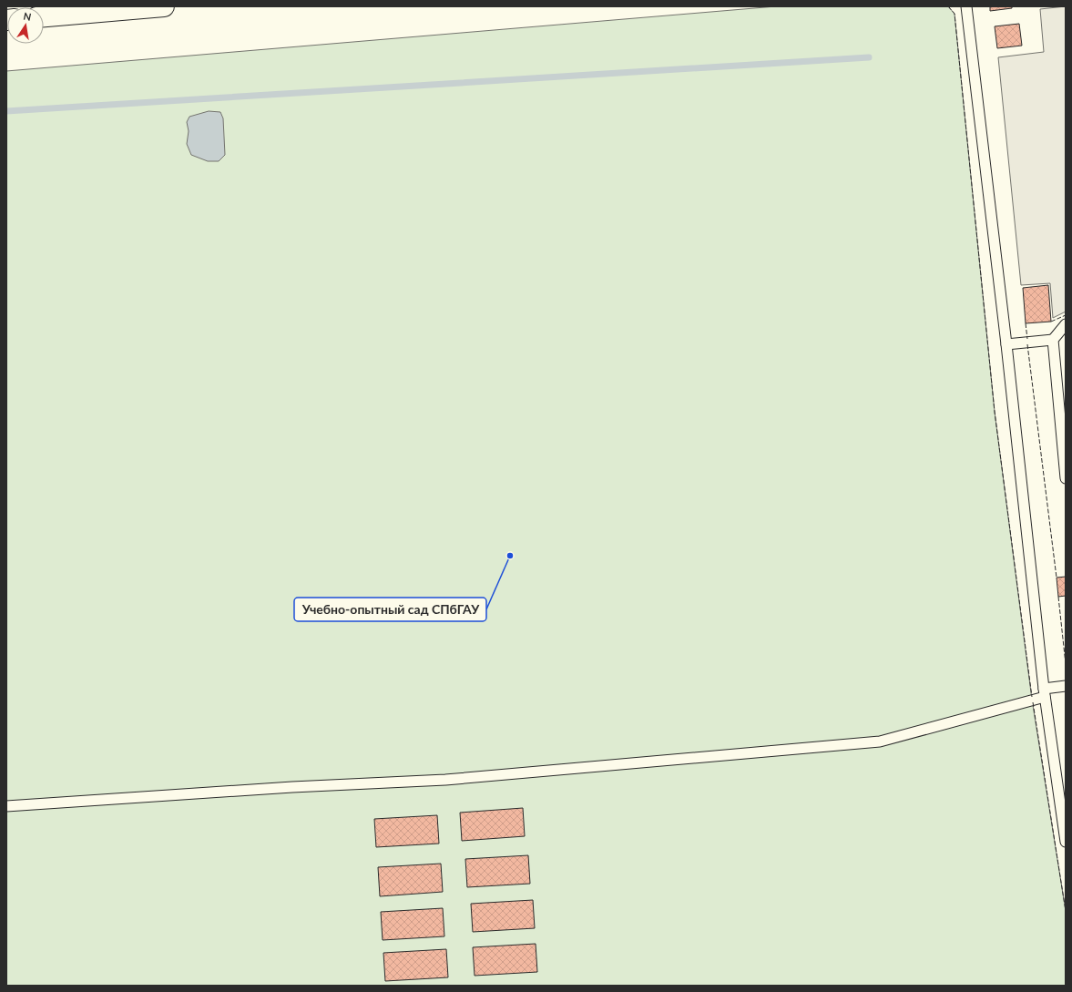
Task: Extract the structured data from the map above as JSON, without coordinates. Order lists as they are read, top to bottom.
{
  "places": ["Учебно-опытный сад СПбГАУ"],
  "north": "top"
}
